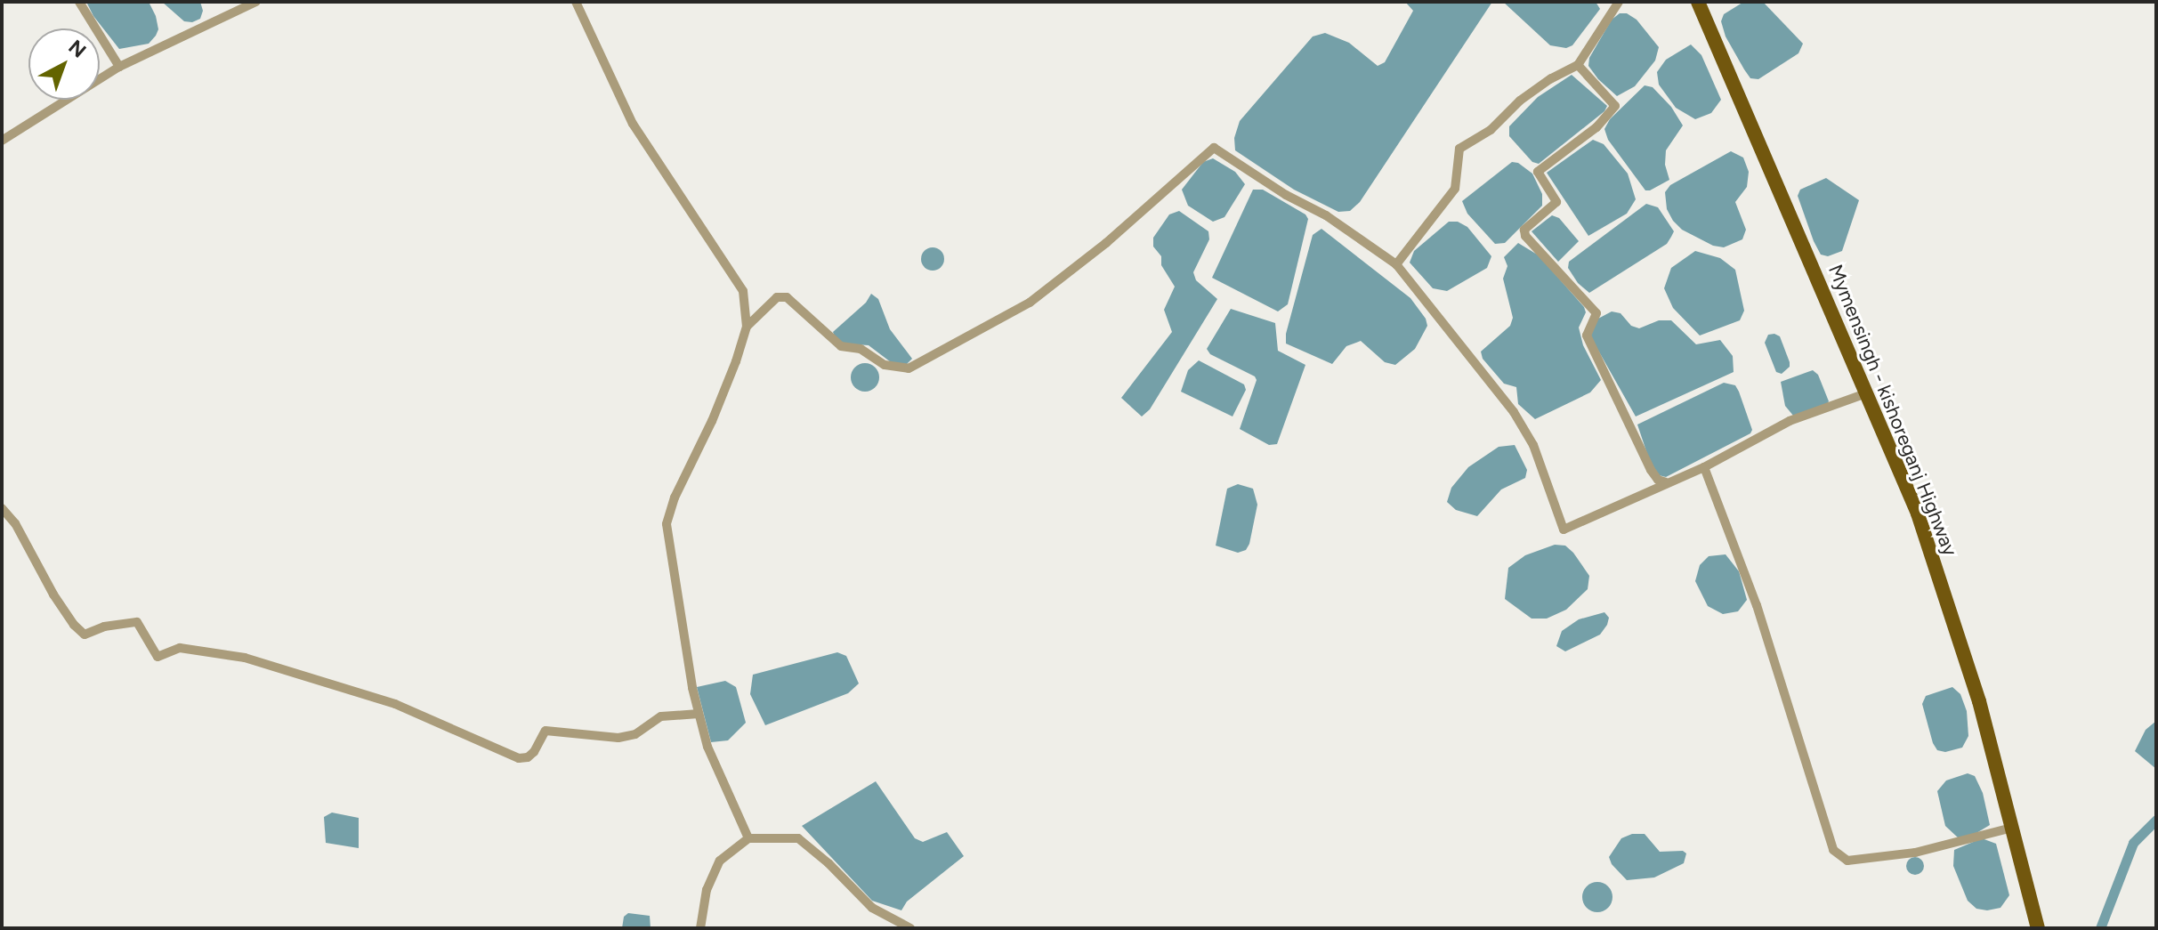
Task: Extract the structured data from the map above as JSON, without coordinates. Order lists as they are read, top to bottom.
{
  "streets": {
    "main road": ["Mymensingh - kishoreganj Highway"]
  },
  "north": "top right"
}
